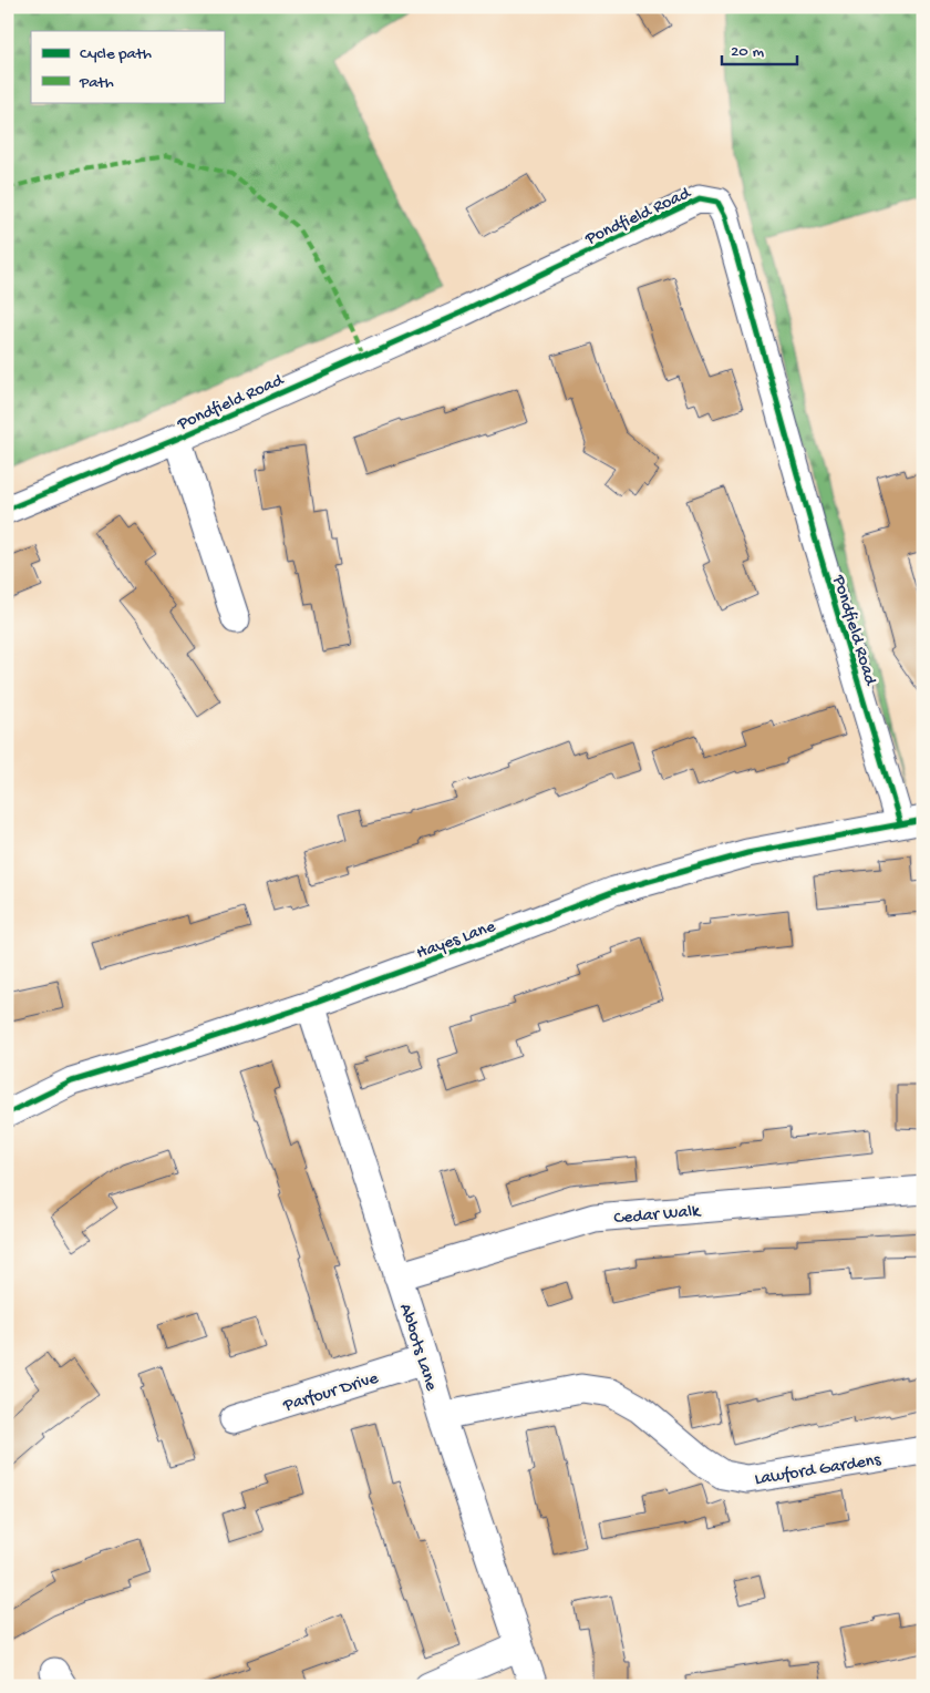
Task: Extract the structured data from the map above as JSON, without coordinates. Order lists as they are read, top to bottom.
{
  "streets": {
    "street": [
      "Pondfield Road",
      "Hayes Lane",
      "Cedar Walk",
      "Abbots Lane",
      "Parfour Drive",
      "Lawford Gardens"
    ]
  },
  "crossings": [
    ["Pondfield Road", "Hayes Lane"],
    ["Hayes Lane", "Abbots Lane"],
    ["Cedar Walk", "Abbots Lane"],
    ["Abbots Lane", "Parfour Drive"],
    ["Abbots Lane", "Lawford Gardens"]
  ],
  "legend": ["Cycle path", "Path"],
  "scale_bar": "20 m"
}
